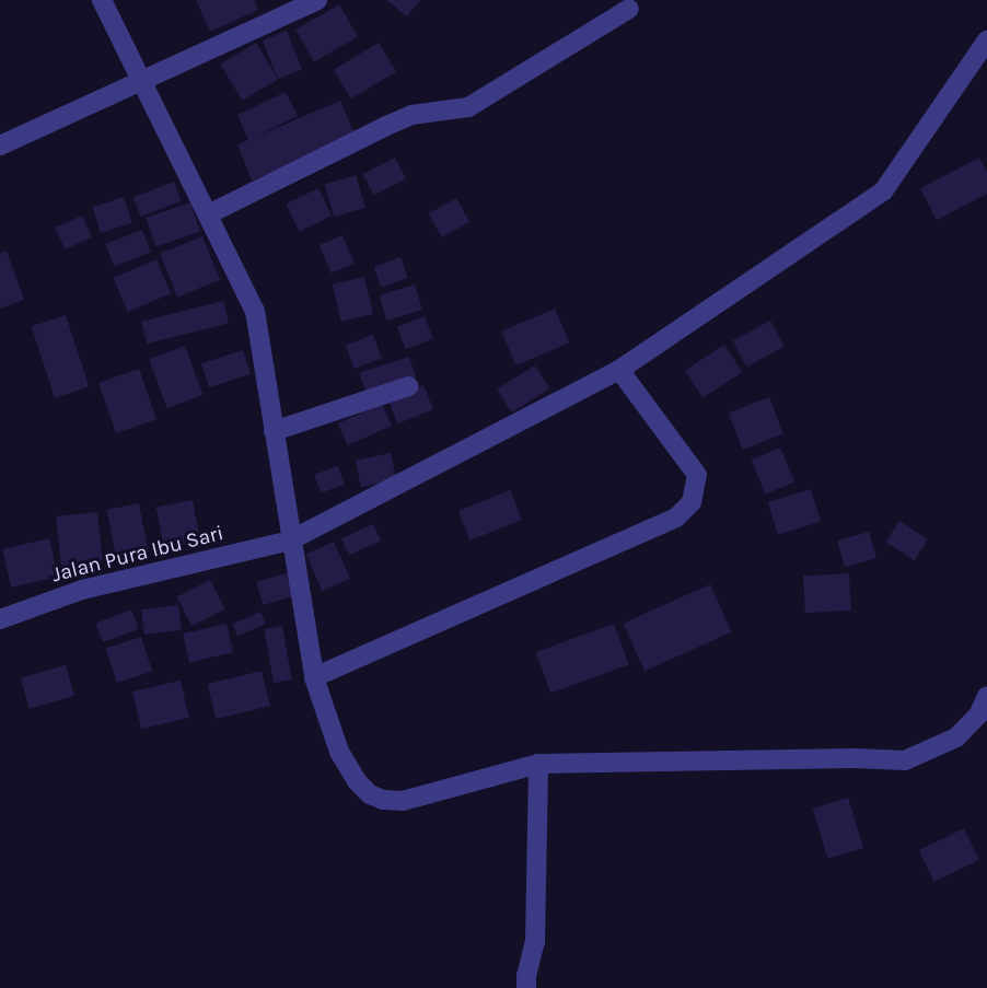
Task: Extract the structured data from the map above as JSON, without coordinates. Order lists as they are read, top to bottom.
{
  "streets": {
    "street": ["Jalan Pura Ibu Sari"]
  }
}
